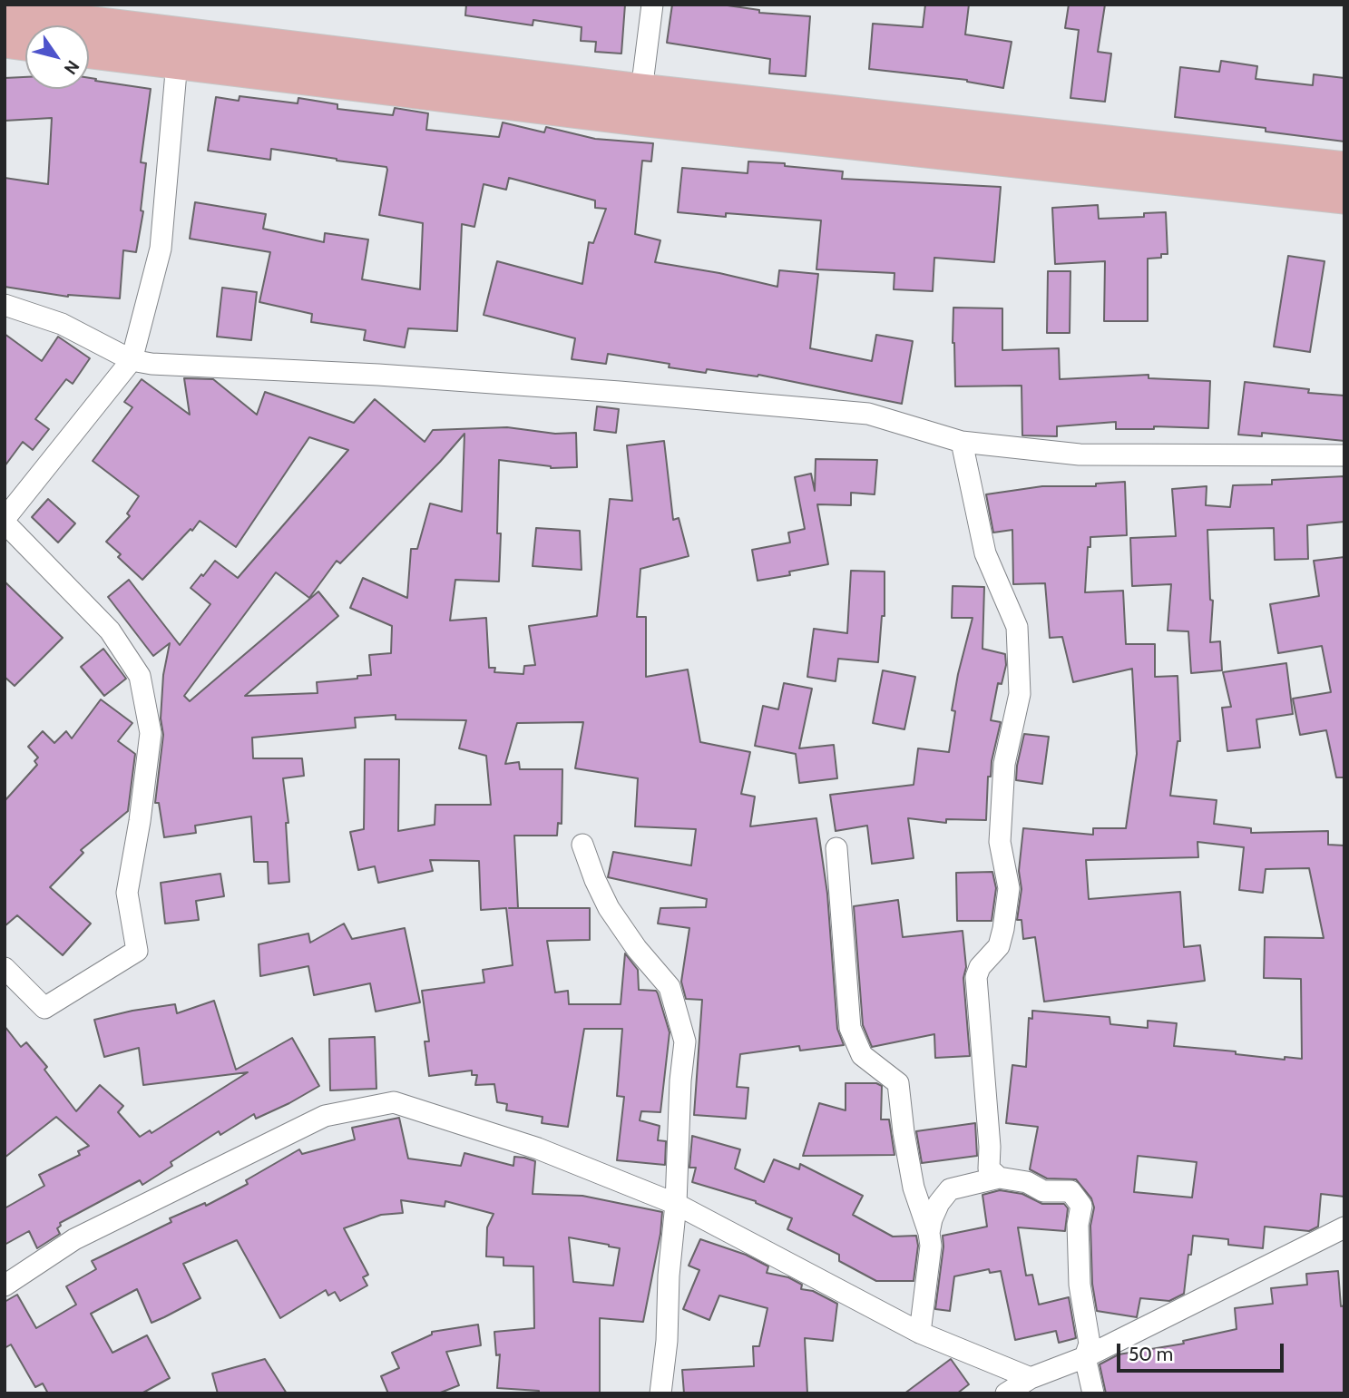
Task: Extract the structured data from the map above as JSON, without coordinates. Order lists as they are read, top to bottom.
{
  "scale_bar": "50 m",
  "north": "bottom right"
}
